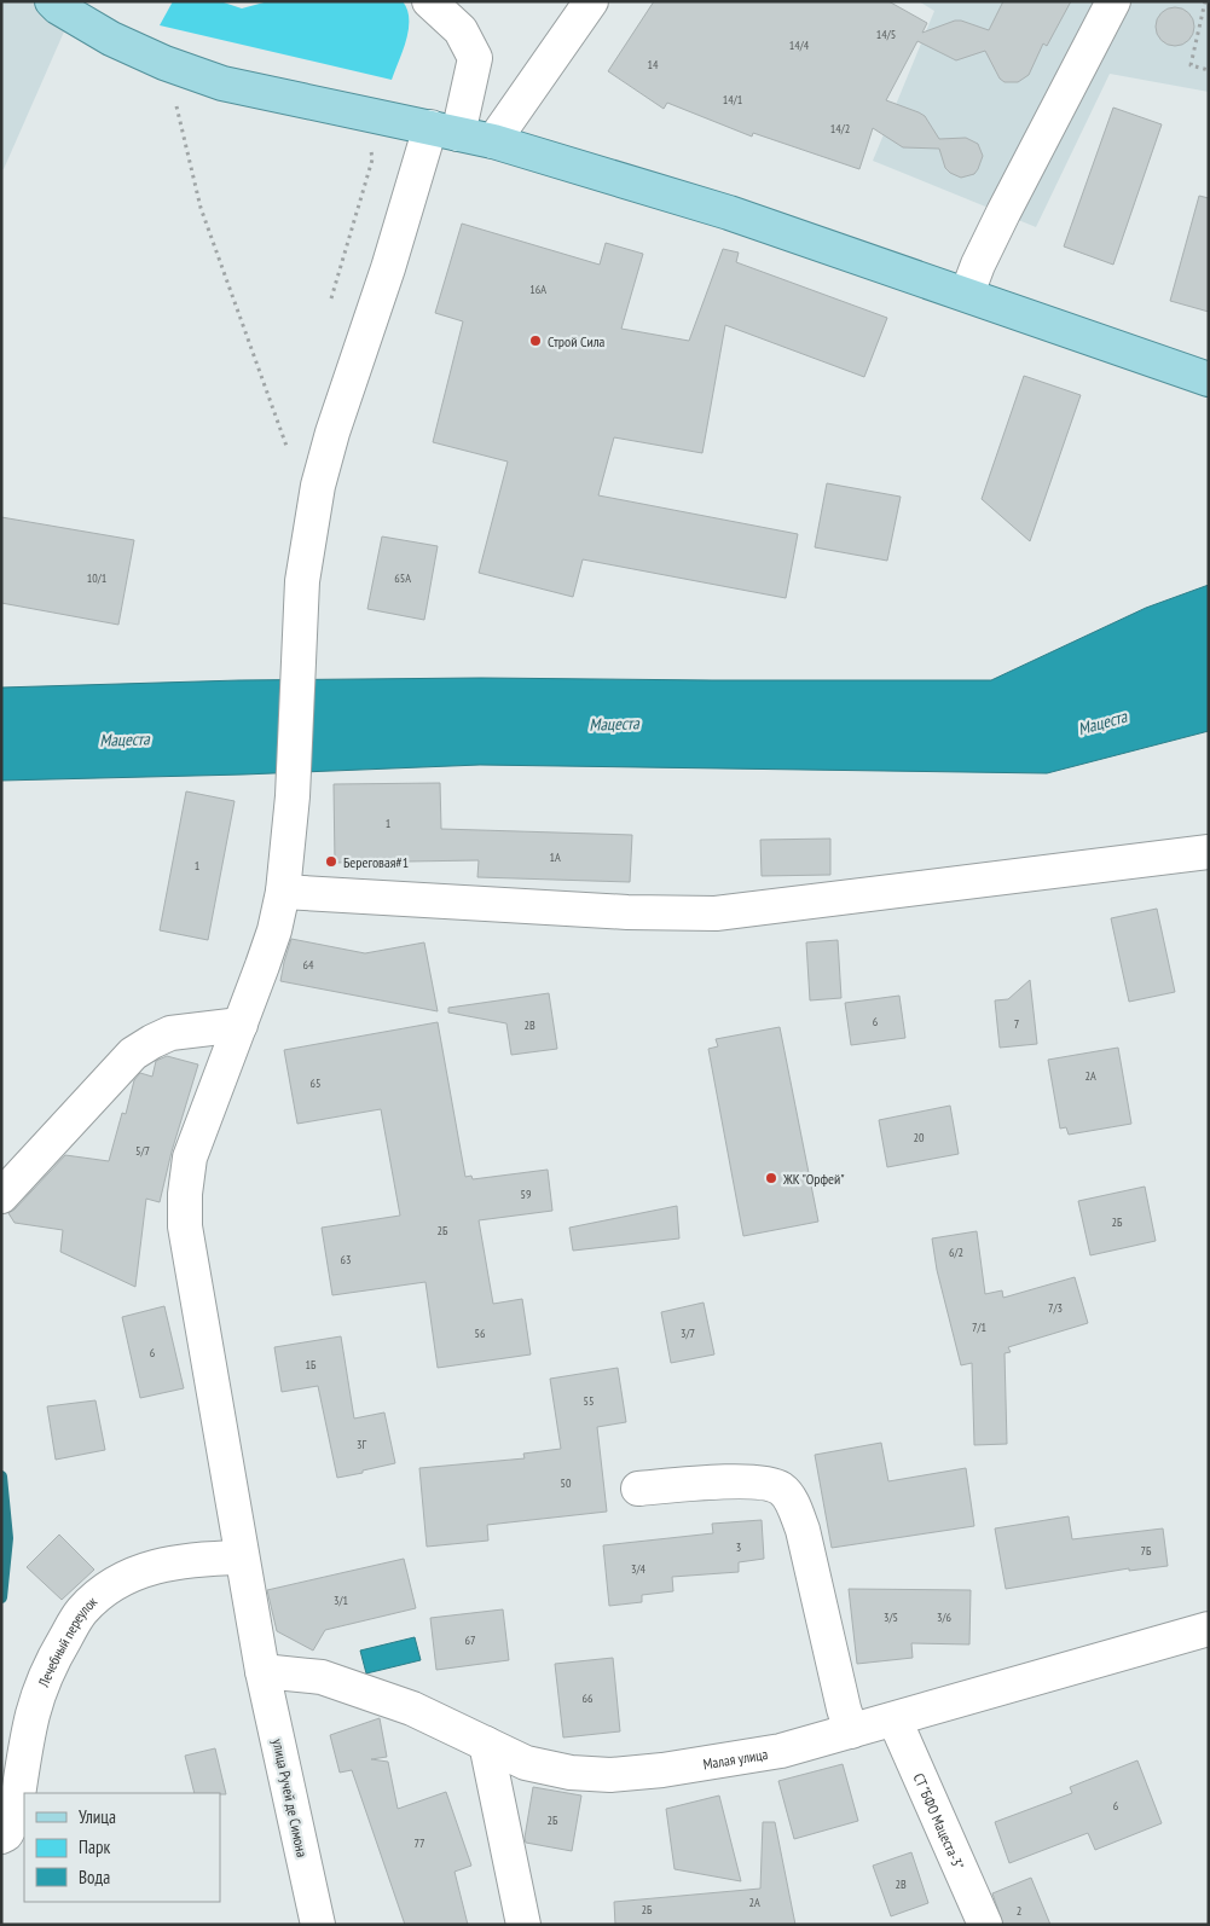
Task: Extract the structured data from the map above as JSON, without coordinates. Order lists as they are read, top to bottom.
{
  "streets": {
    "street": [
      "Лечебный переулок",
      "Малая улица",
      "улица Ручей де Симона",
      "СТ \"БФО Мацеста-3\""
    ]
  },
  "crossings": [
    ["Лечебный переулок", "улица Ручей де Симона"],
    ["Малая улица", "улица Ручей де Симона"],
    ["Малая улица", "СТ \"БФО Мацеста-3\""]
  ],
  "water": ["Мацеста"],
  "places": ["Строй Сила", "Береговая#1", "ЖК \"Орфей\""],
  "house_numbers": [
    "14/5",
    "14/4",
    "14",
    "14/1",
    "14/2",
    "16А",
    "10/1",
    "65А",
    "1",
    "1А",
    "1",
    "64",
    "6",
    "7",
    "2В",
    "2А",
    "65",
    "20",
    "5/7",
    "59",
    "2Б",
    "2Б",
    "6/2",
    "63",
    "7/3",
    "7/1",
    "56",
    "3/7",
    "6",
    "1Б",
    "55",
    "3Г",
    "50",
    "3",
    "7Б",
    "3/4",
    "3/1",
    "3/5",
    "3/6",
    "67",
    "66",
    "6",
    "2Б",
    "77",
    "2В",
    "2А",
    "2Б",
    "2"
  ],
  "legend": ["Улица", "Парк", "Вода"]
}
